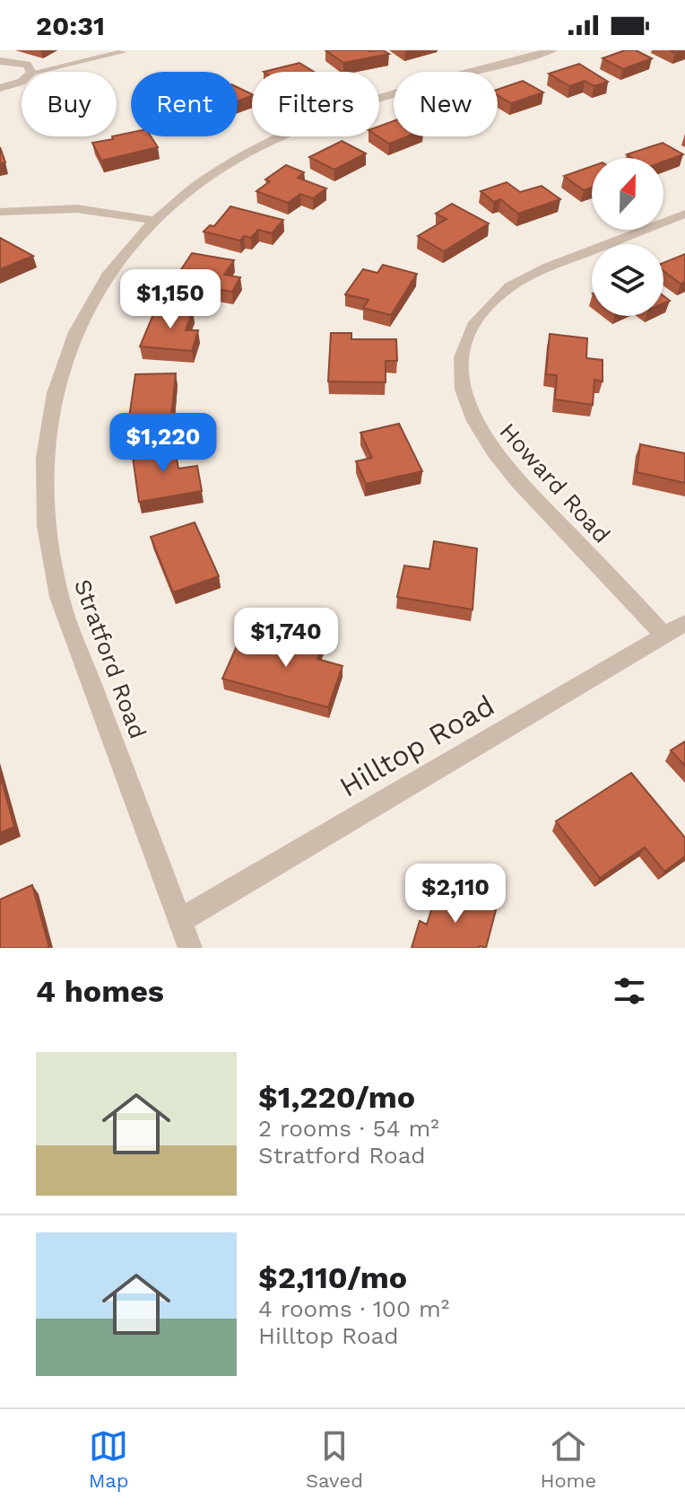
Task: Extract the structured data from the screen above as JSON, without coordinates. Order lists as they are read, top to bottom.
{
  "streets": {
    "street": ["Howard Road", "Stratford Road", "Hilltop Road"]
  },
  "crossings": [
    ["Howard Road", "Hilltop Road"],
    ["Stratford Road", "Hilltop Road"]
  ],
  "north": "top",
  "page": {
    "status": "20:31",
    "chip": [
      "Buy",
      "Rent",
      "Filters",
      "New"
    ],
    "price": [
      "$1,150",
      "$1,220",
      "$1,740",
      "$2,110"
    ],
    "heading": "4 homes",
    "list": [
      {
        "name": "$1,220/mo",
        "note": "2 rooms · 54 m² · Stratford Road"
      },
      {
        "name": "$2,110/mo",
        "note": "4 rooms · 100 m² · Hilltop Road"
      }
    ],
    "tabs": ["Map", "Saved", "Home"]
  }
}
